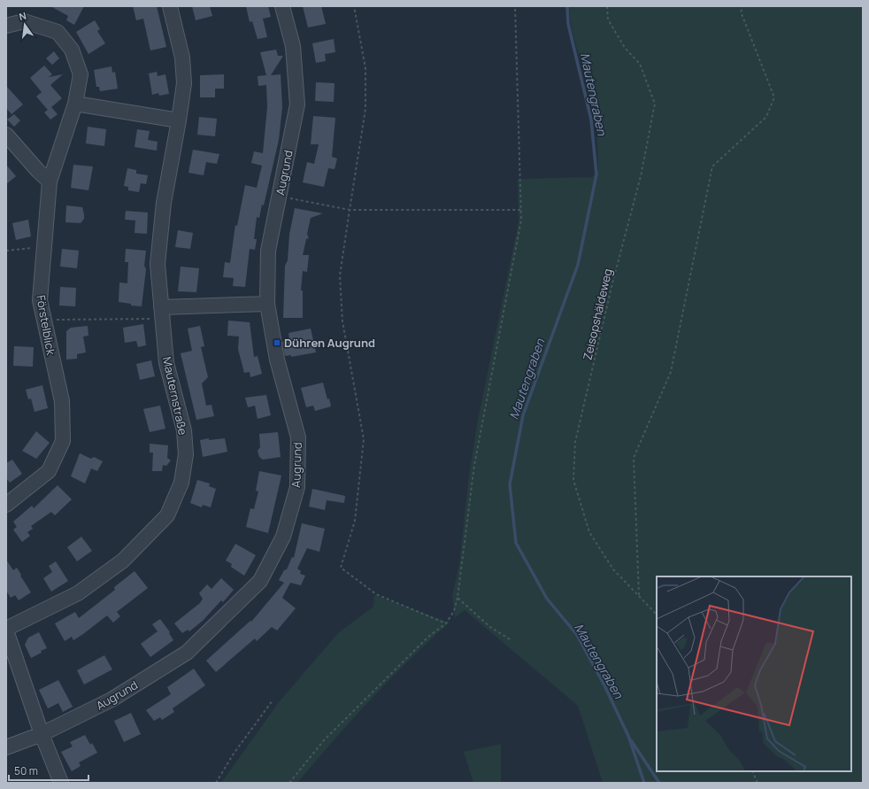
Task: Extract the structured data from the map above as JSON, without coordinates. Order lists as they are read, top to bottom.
{
  "streets": {
    "street": ["Augrund", "Förstelblick", "Mauternstraße"],
    "path": ["Zeisopshäldeweg"]
  },
  "water": ["Mautengraben"],
  "places": {
    "transit": ["Dühren Augrund"]
  },
  "scale_bar": "50 m",
  "north": "top"
}
